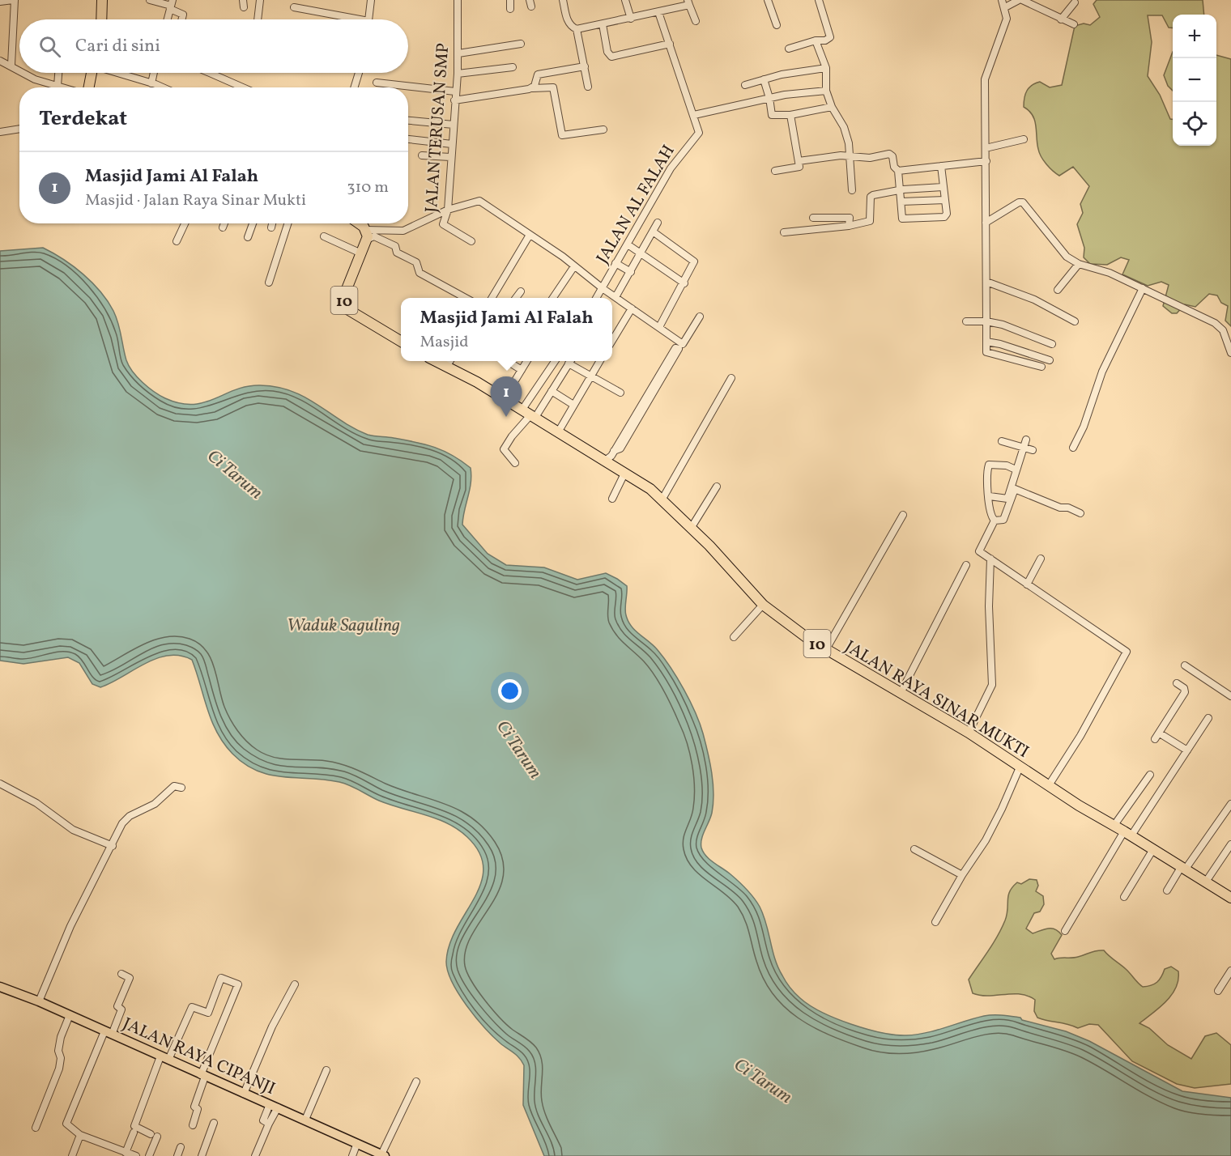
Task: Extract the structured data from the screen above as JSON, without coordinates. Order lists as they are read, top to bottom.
{
  "streets": {
    "highway": ["10", "JALAN RAYA SINAR MUKTI"],
    "main road": ["JALAN RAYA CIPANJI"],
    "street": ["JALAN TERUSAN SMP", "JALAN AL FALAH"]
  },
  "water": ["Ci Tarum", "Waduk Saguling"],
  "page": {
    "map_buttons": ["+", "−"],
    "search": "Cari di sini",
    "heading": "Terdekat",
    "list": [
      {
        "mark": "1",
        "name": "Masjid Jami Al Falah",
        "note": "Masjid · Jalan Raya Sinar Mukti",
        "value": "310 m"
      }
    ],
    "popup": ["Masjid Jami Al Falah", "Masjid"],
    "pins": "1"
  }
}
